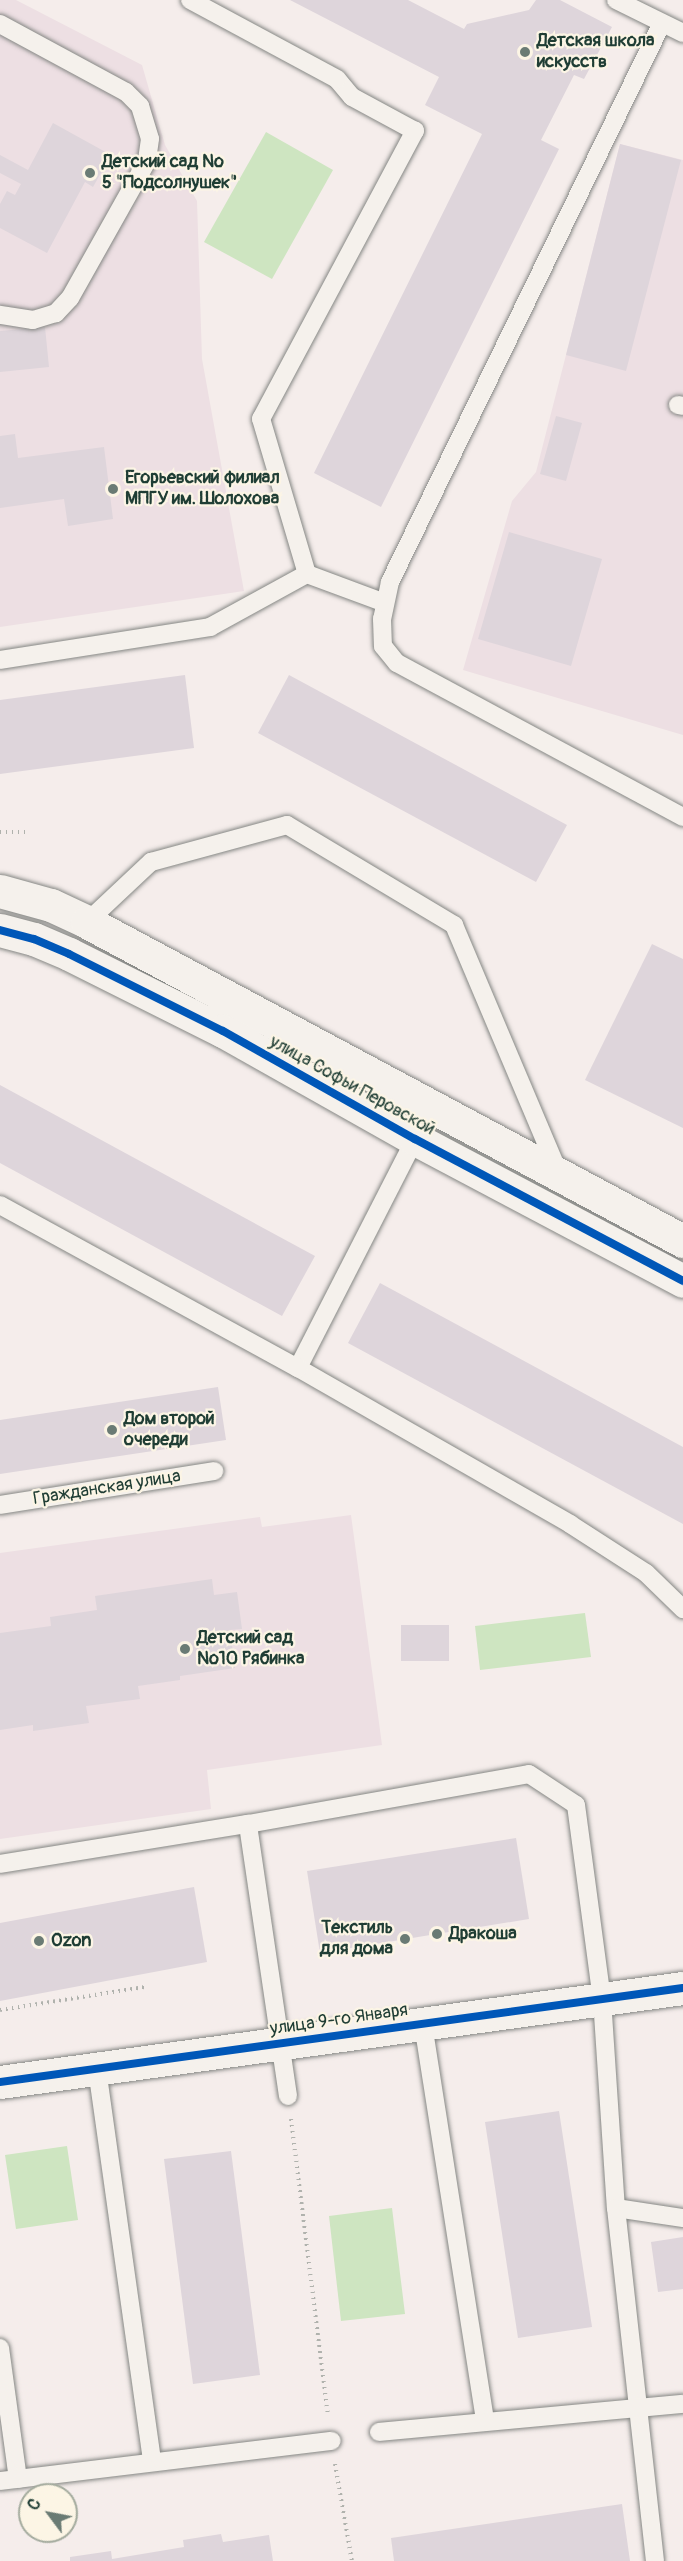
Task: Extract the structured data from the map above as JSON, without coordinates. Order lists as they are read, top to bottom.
{
  "streets": {
    "street": ["улица Софьи Перовской", "улица 9-го Января"],
    "lane": ["Гражданская улица"]
  },
  "places": [
    "Детская школа искусств",
    "Детский сад № 5 \"Подсолнушек\"",
    "Егорьевский филиал МПГУ им. Шолохова",
    "Дом второй очереди",
    "Детский сад №10 Рябинка",
    "Дракоша",
    "Текстиль для дома",
    "Ozon"
  ],
  "north": "top left"
}
